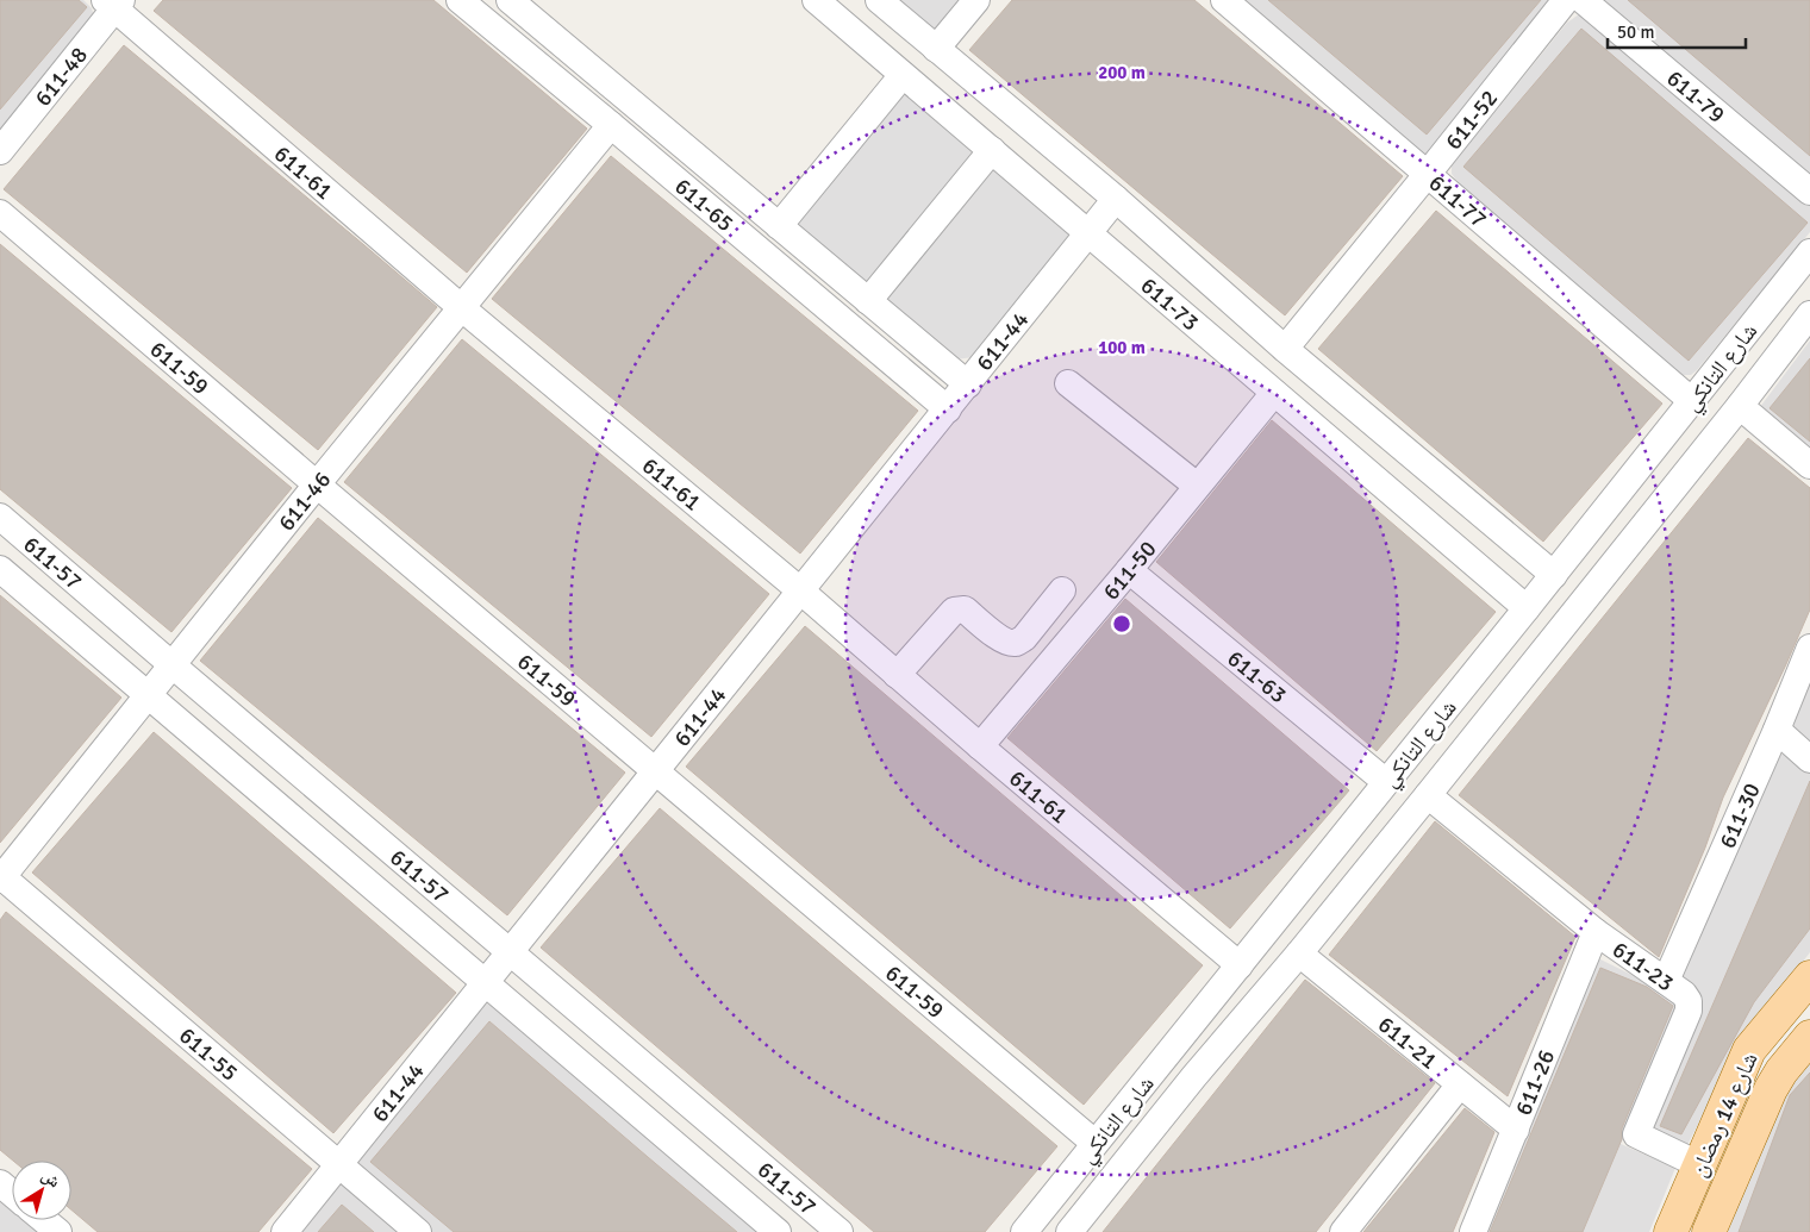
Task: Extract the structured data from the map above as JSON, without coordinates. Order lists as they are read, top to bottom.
{
  "streets": {
    "main road": ["شارع 14 رمضان"],
    "street": [
      "611-48",
      "611-79",
      "611-52",
      "611-61",
      "611-77",
      "611-65",
      "611-73",
      "611-44",
      "611-59",
      "شارع التانكي",
      "611-46",
      "611-57",
      "611-50",
      "611-63",
      "611-30",
      "611-23",
      "611-21",
      "611-55",
      "611-26"
    ]
  },
  "crossings": [
    ["611-48", "611-61"],
    ["611-52", "611-77"],
    ["611-52", "611-73"],
    ["611-61", "611-44"],
    ["611-61", "شارع التانكي"],
    ["611-61", "611-46"],
    ["611-61", "611-50"],
    ["611-77", "شارع التانكي"],
    ["611-65", "611-44"],
    ["611-65", "611-46"],
    ["611-73", "611-44"],
    ["611-73", "شارع التانكي"],
    ["611-73", "611-50"],
    ["611-44", "611-59"],
    ["611-44", "611-57"],
    ["611-44", "611-55"],
    ["611-59", "شارع التانكي"],
    ["611-59", "611-46"],
    ["شارع التانكي", "611-63"],
    ["شارع التانكي", "611-23"],
    ["شارع التانكي", "611-21"],
    ["611-46", "611-57"],
    ["611-46", "611-55"],
    ["611-50", "611-63"],
    ["611-30", "611-23"],
    ["611-23", "611-26"],
    ["611-23", "شارع 14 رمضان"],
    ["611-21", "611-26"]
  ],
  "scale_bar": "50 m",
  "north": "top right",
  "rings": ["200 m", "100 m"]
}
